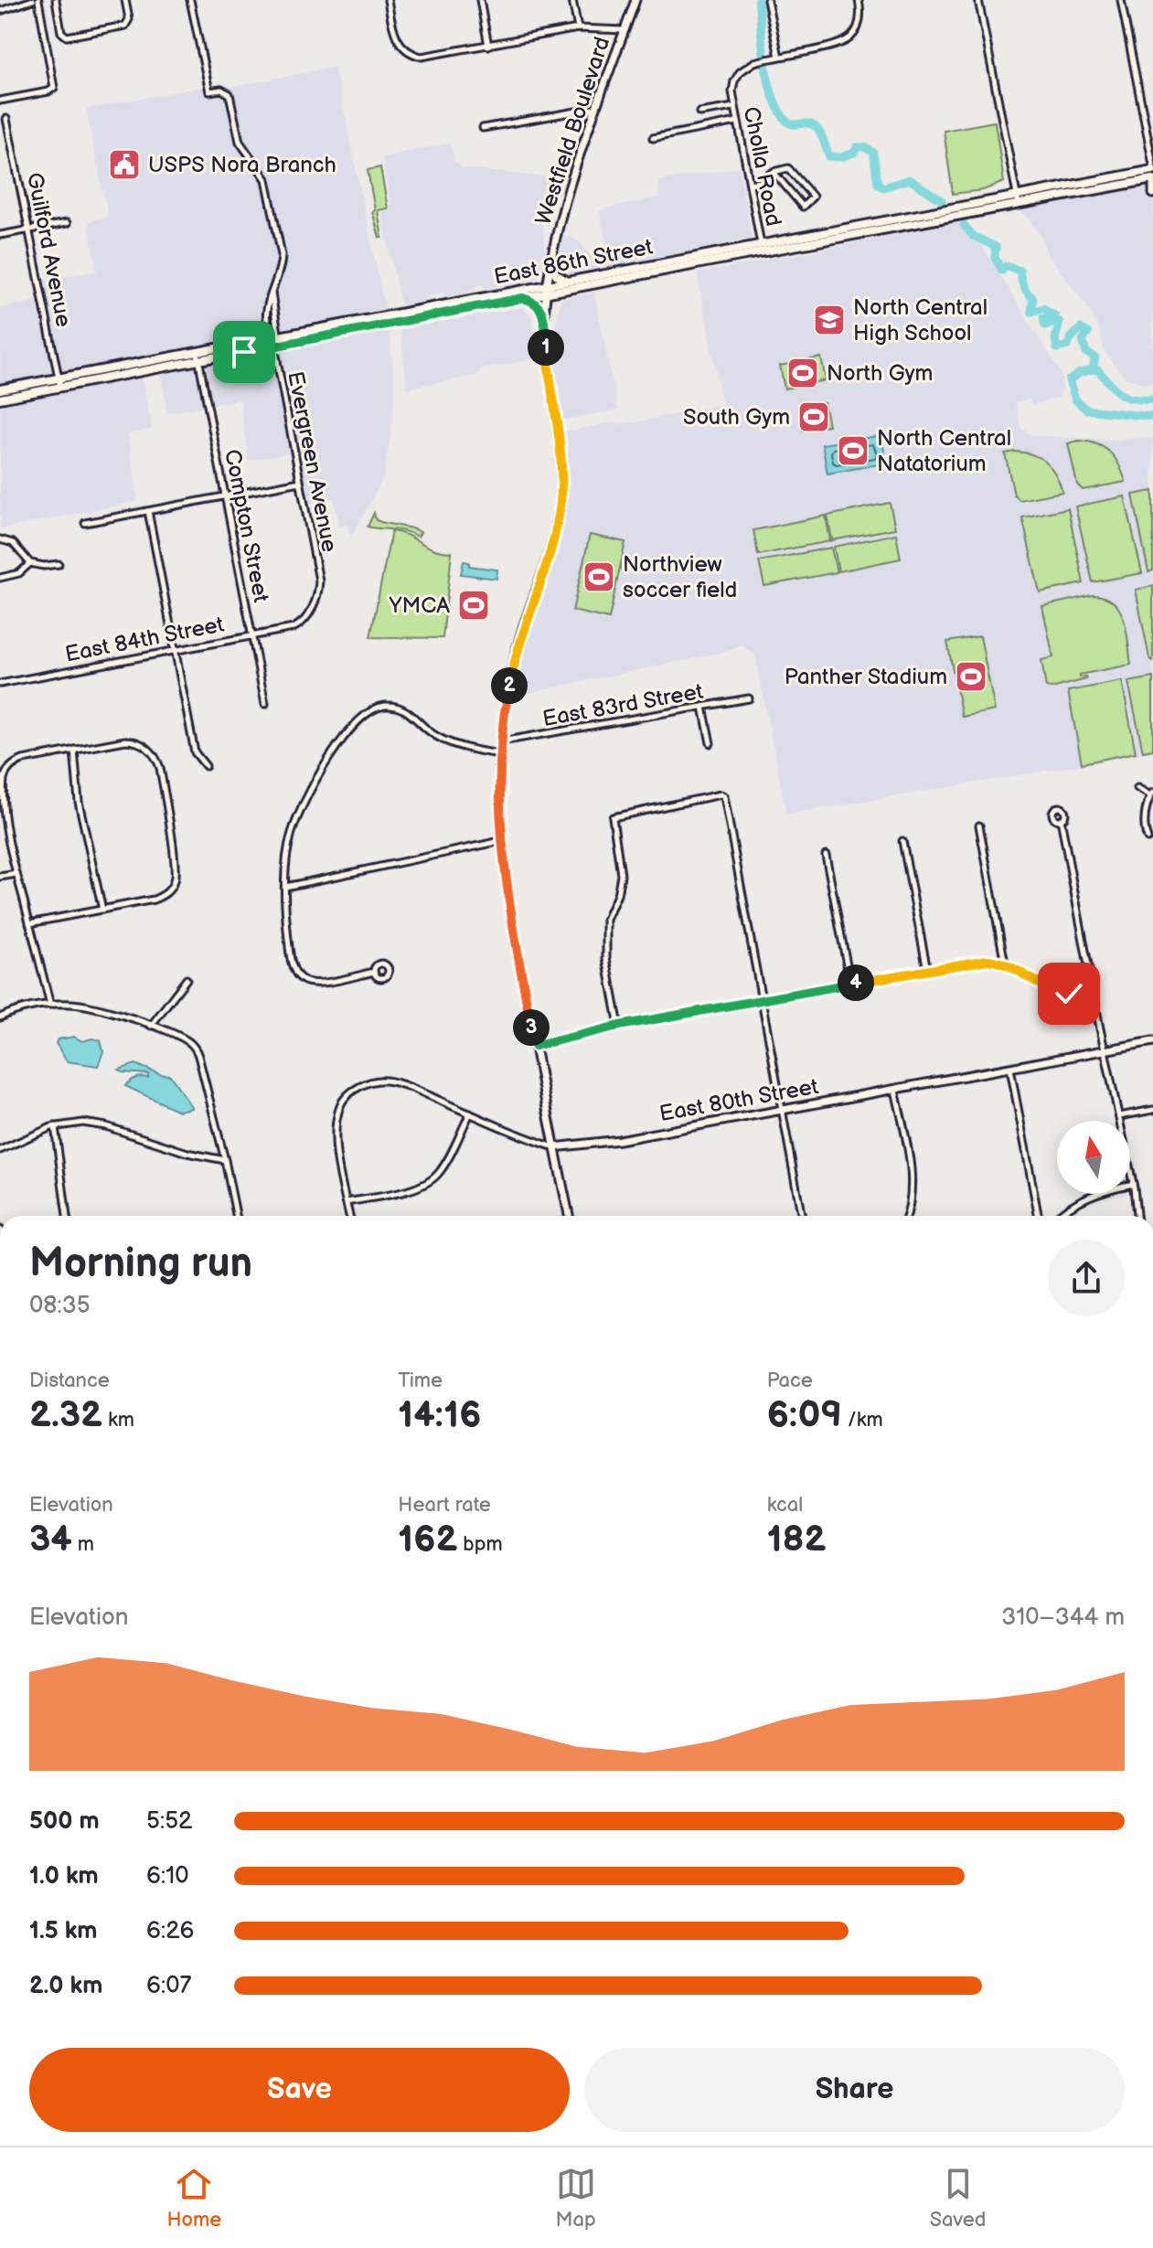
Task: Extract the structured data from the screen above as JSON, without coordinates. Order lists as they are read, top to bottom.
{
  "streets": {
    "main road": ["East 86th Street"],
    "street": [
      "Westfield Boulevard",
      "Cholla Road",
      "Guilford Avenue",
      "Evergreen Avenue",
      "Compton Street",
      "East 84th Street",
      "East 83rd Street",
      "East 80th Street"
    ]
  },
  "crossings": [
    ["Westfield Boulevard", "East 86th Street"],
    ["Westfield Boulevard", "East 83rd Street"],
    ["Westfield Boulevard", "East 80th Street"],
    ["Cholla Road", "East 86th Street"],
    ["Guilford Avenue", "East 86th Street"],
    ["East 86th Street", "Evergreen Avenue"],
    ["East 86th Street", "Compton Street"],
    ["Evergreen Avenue", "East 84th Street"],
    ["Compton Street", "East 84th Street"]
  ],
  "places": {
    "public building": ["USPS Nora Branch"],
    "school or university": ["North Central High School"],
    "sports": [
      "North Gym",
      "South Gym",
      "North Central Natatorium",
      "Northview soccer field",
      "YMCA",
      "Panther Stadium"
    ]
  },
  "north": "top",
  "page": {
    "pins": [
      "1",
      "2",
      "4",
      "3"
    ],
    "heading": ["Morning run", "08:35"],
    "stats": [
      ["Distance", "2.32 km"],
      ["Time", "14:16"],
      ["Pace", "6:09 /km"],
      ["Elevation", "34 m"],
      ["Heart rate", "162 bpm"],
      ["kcal", "182"]
    ],
    "chart": ["Elevation", "310–344 m"],
    "list": [
      {
        "name": "500 m",
        "note": "5:52"
      },
      {
        "name": "1.0 km",
        "note": "6:10"
      },
      {
        "name": "1.5 km",
        "note": "6:26"
      },
      {
        "name": "2.0 km",
        "note": "6:07"
      }
    ],
    "buttons": ["Save", "Share"],
    "tabs": ["Home", "Map", "Saved"]
  }
}
